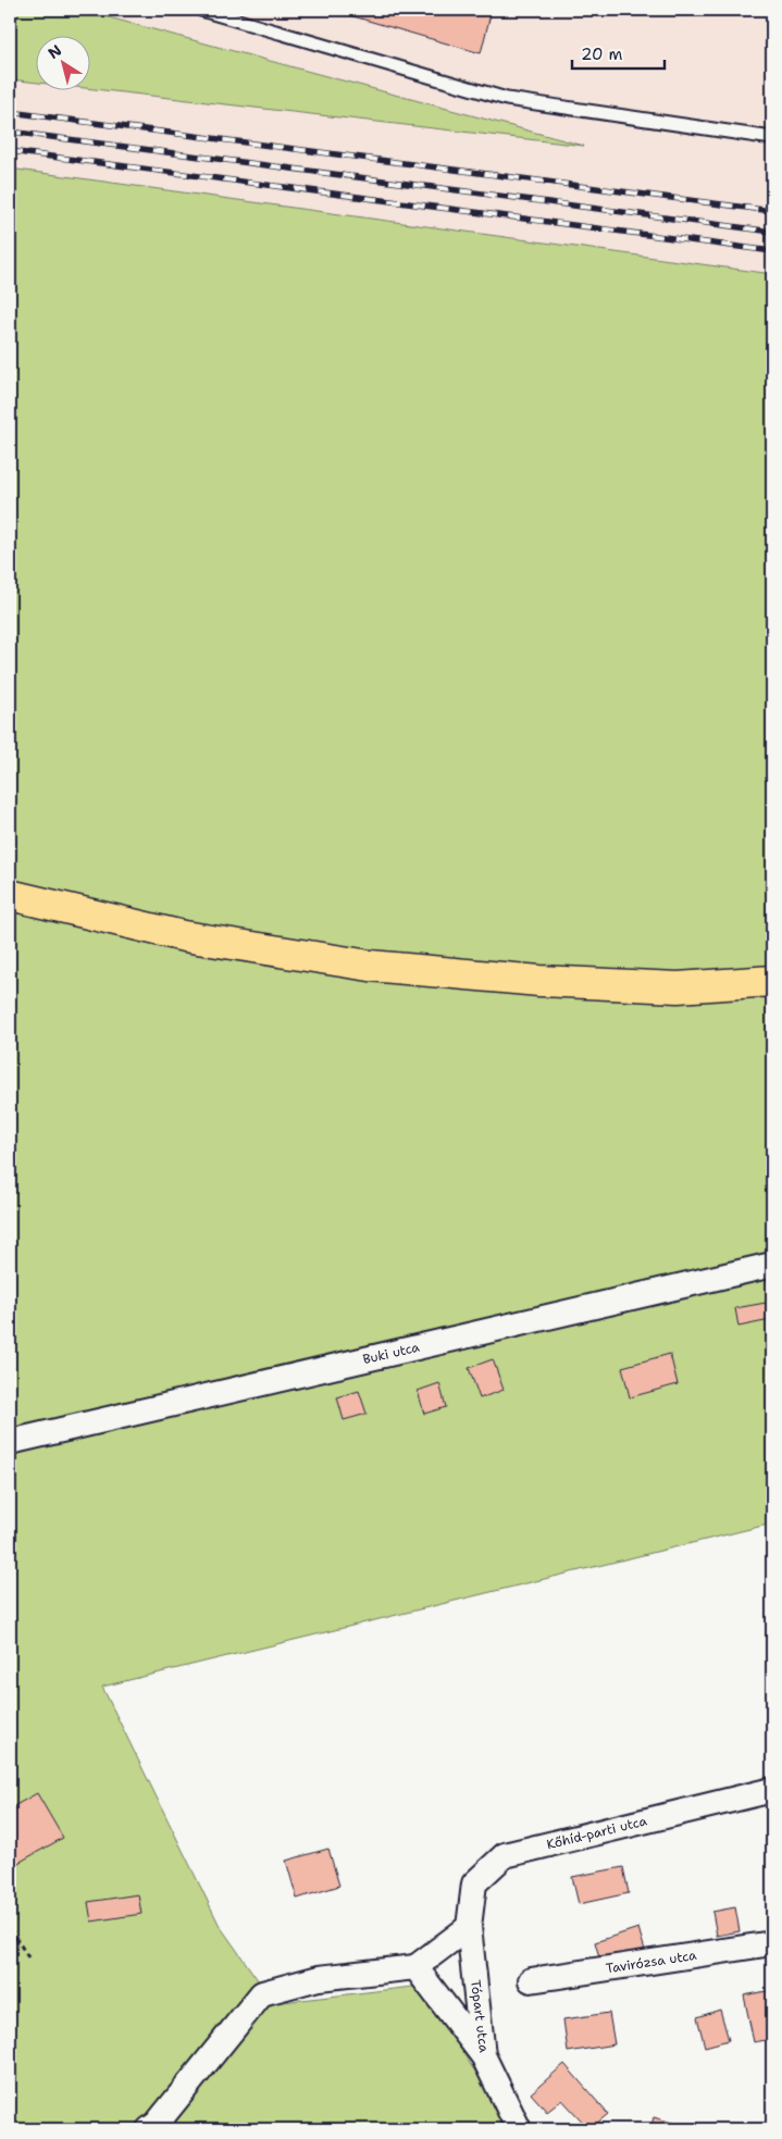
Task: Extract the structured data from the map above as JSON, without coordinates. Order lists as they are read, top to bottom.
{
  "streets": {
    "street": [
      "Buki utca",
      "Kőhíd-parti utca",
      "Tavirózsa utca",
      "Tópart utca"
    ]
  },
  "crossings": [
    ["Kőhíd-parti utca", "Tópart utca"]
  ],
  "scale_bar": "20 m",
  "north": "top left"
}
